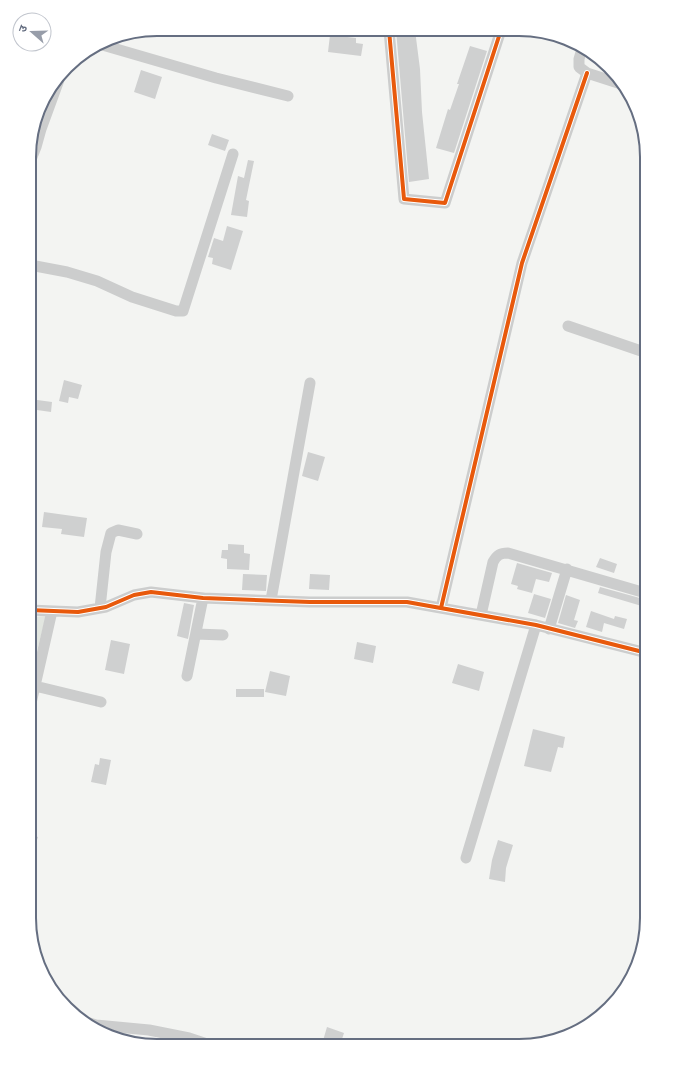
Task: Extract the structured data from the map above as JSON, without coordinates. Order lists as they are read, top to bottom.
{
  "north": "left"
}
